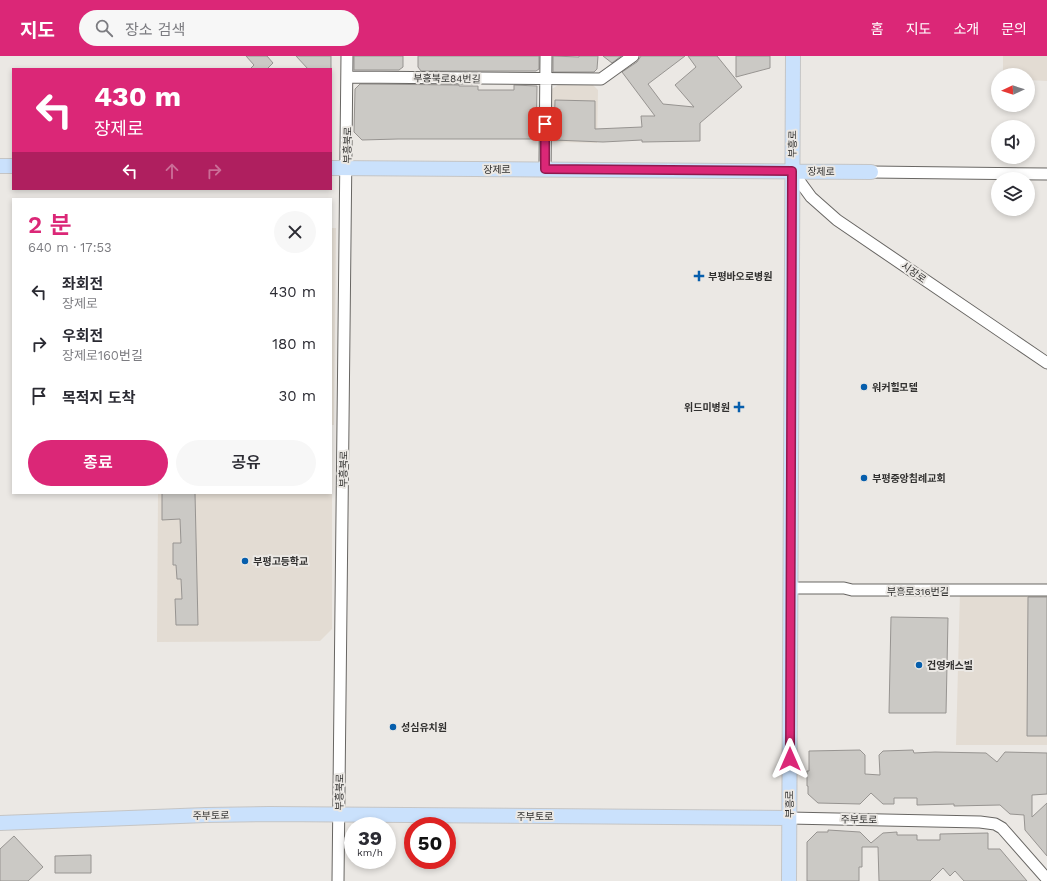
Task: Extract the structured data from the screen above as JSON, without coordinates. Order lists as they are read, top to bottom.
{
  "streets": {
    "main road": ["부흥로", "장제로", "주부토로"],
    "street": [
      "부흥북로84번길",
      "부흥북로",
      "시장로",
      "부흥로316번길"
    ]
  },
  "crossings": [
    ["부흥북로84번길", "부흥북로"],
    ["부흥로", "장제로"],
    ["부흥로", "시장로"],
    ["부흥로", "부흥로316번길"],
    ["부흥로", "주부토로"],
    ["부흥북로", "장제로"],
    ["부흥북로", "주부토로"],
    ["장제로", "시장로"]
  ],
  "places": {
    "health": ["부평바오로병원", "위드미병원"],
    "other": [
      "워커힐모텔",
      "부평중앙침례교회",
      "부평고등학교",
      "건영캐스빌",
      "성심유치원"
    ]
  },
  "north": "left",
  "page": {
    "header": "지도",
    "search": "장소 검색",
    "nav": [
      "홈",
      "지도",
      "소개",
      "문의"
    ],
    "turn": ["430 m", "장제로"],
    "heading": ["2 분", "640 m · 17:53"],
    "list": [
      {
        "name": "좌회전",
        "note": "장제로",
        "value": "430 m"
      },
      {
        "name": "우회전",
        "note": "장제로160번길",
        "value": "180 m"
      },
      {
        "name": "목적지 도착",
        "value": "30 m"
      }
    ],
    "buttons": ["종료", "공유"],
    "speed": "39 km/h",
    "limit": "50"
  }
}
